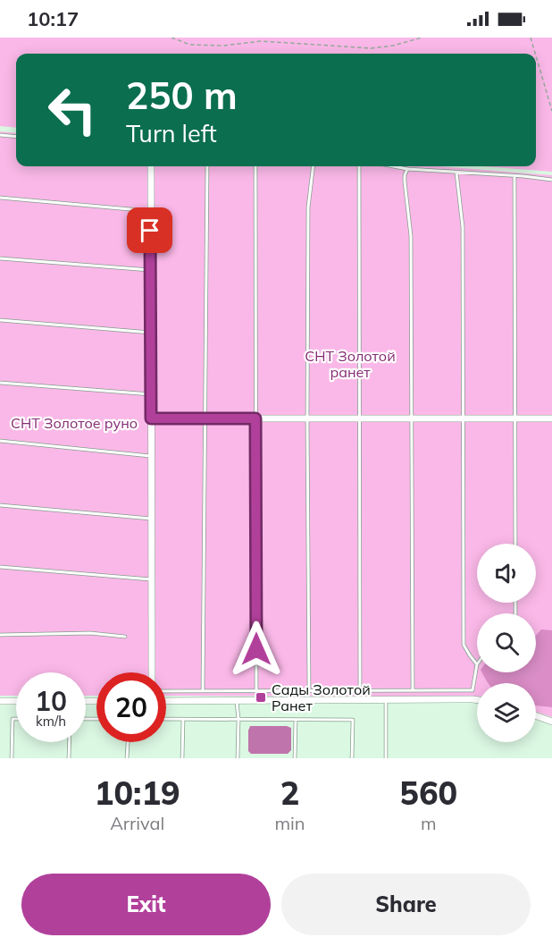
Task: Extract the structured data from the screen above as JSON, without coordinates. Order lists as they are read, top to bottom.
{
  "parks": ["СНТ Золотой ранет", "СНТ Золотое руно"],
  "places": {
    "transit": ["Сады Золотой Ранет"]
  },
  "page": {
    "status": "10:17",
    "turn": ["250 m", "Turn left"],
    "speed": "10 km/h",
    "limit": "20",
    "eta": [
      "10:19",
      "Arrival",
      "2",
      "min",
      "560",
      "m"
    ],
    "buttons": ["Exit", "Share"]
  }
}
